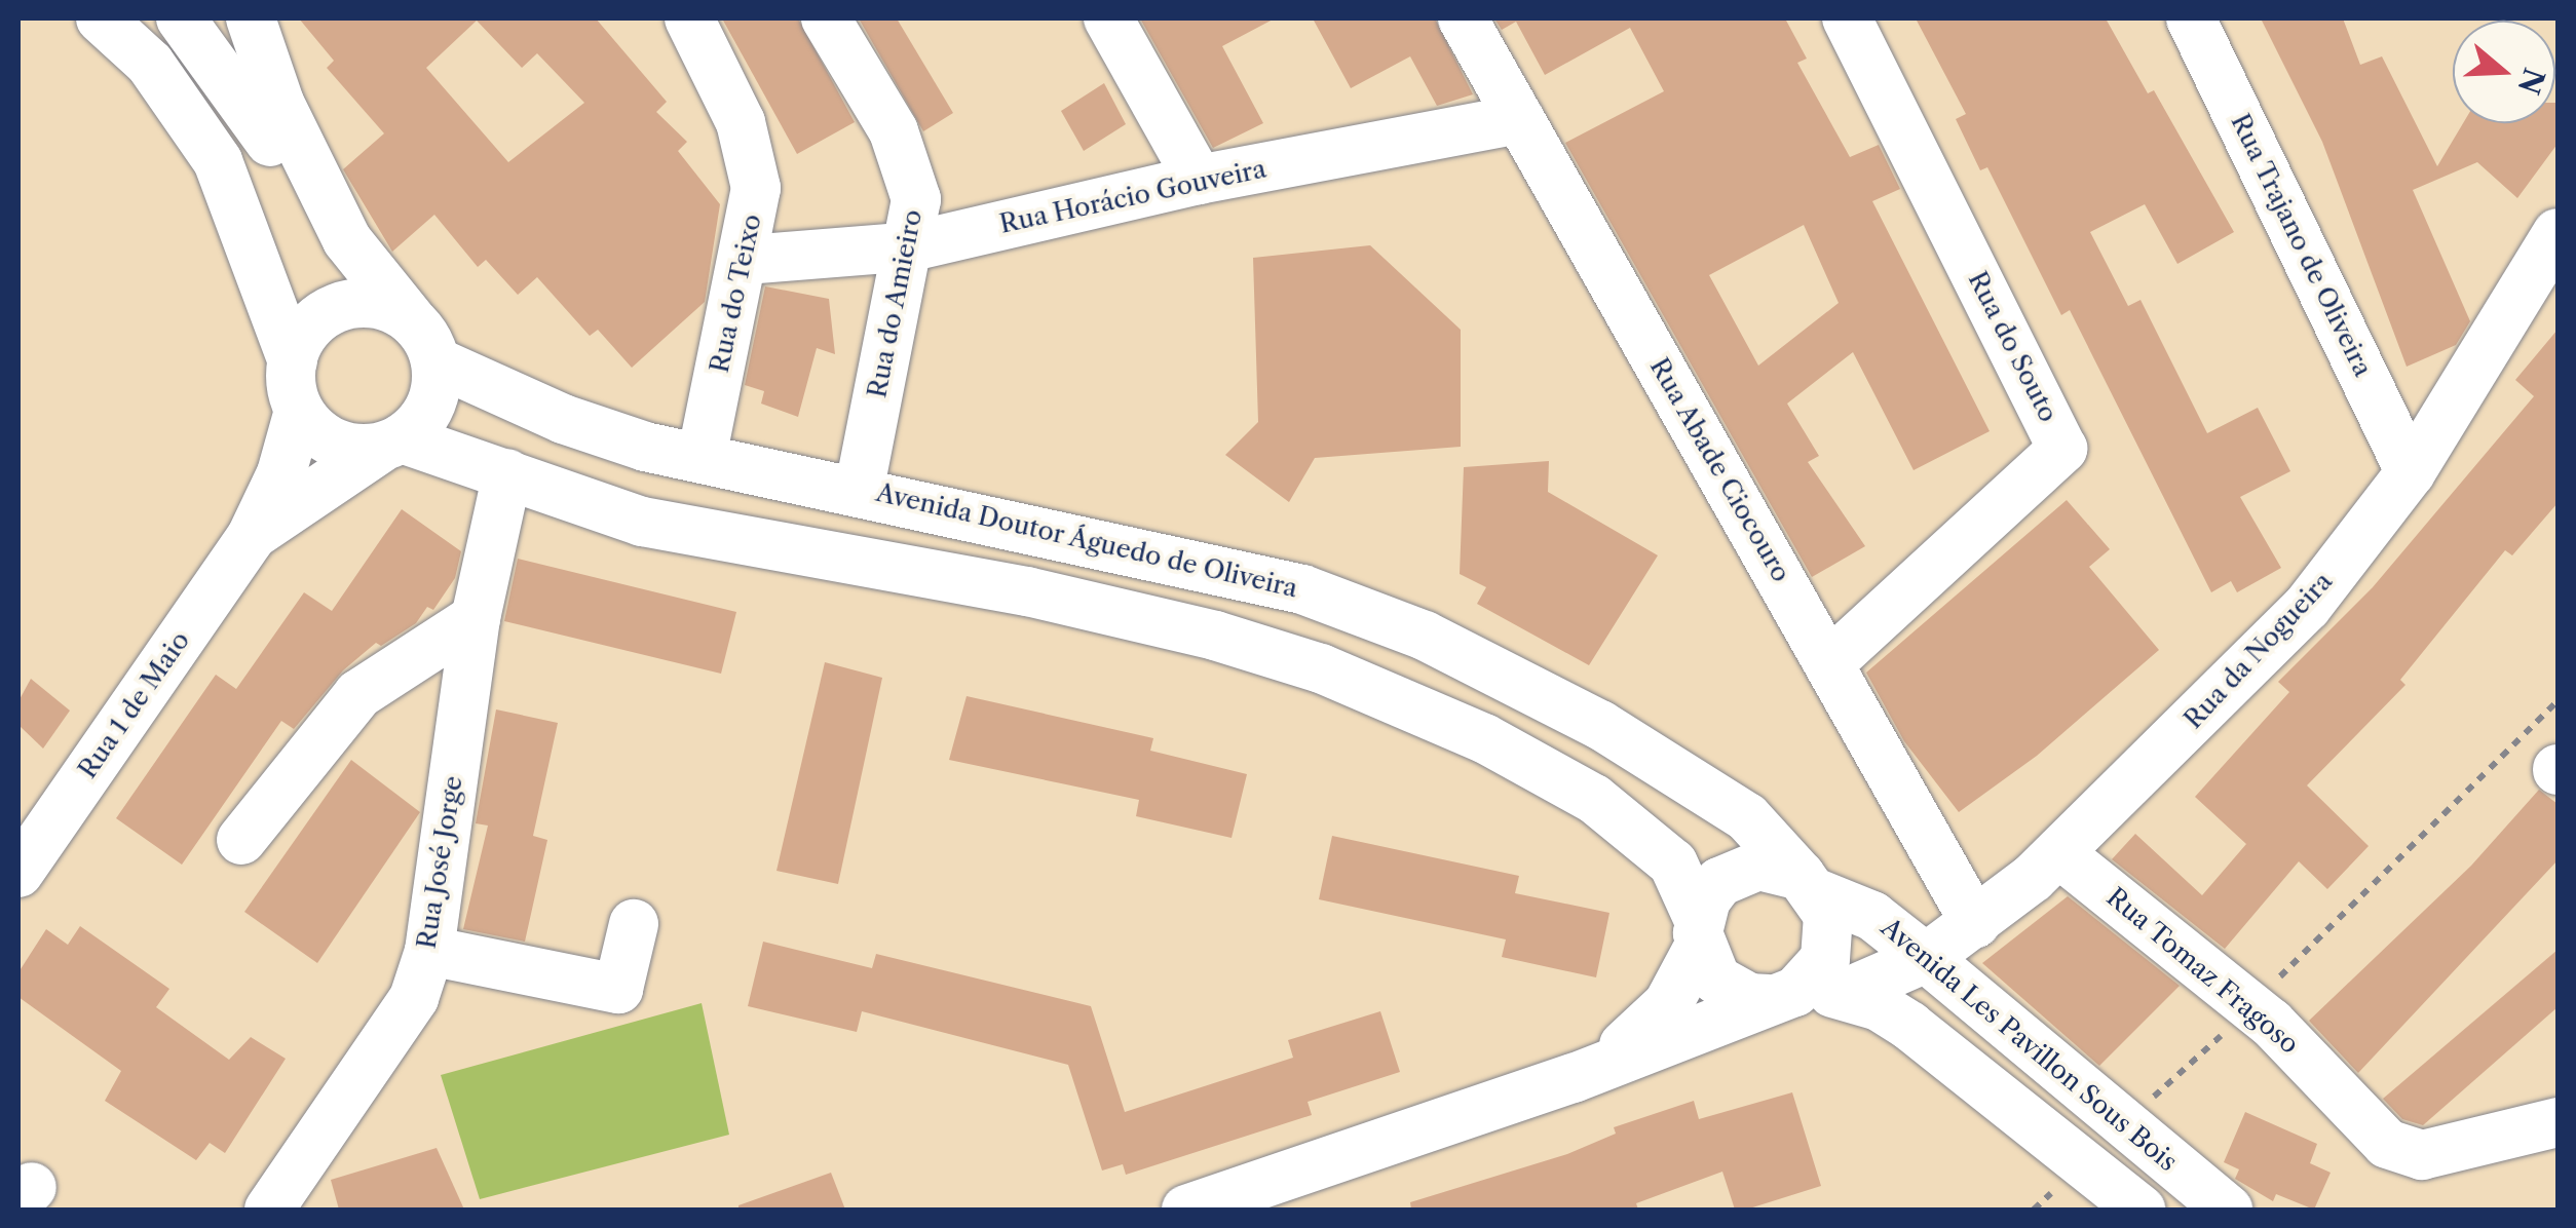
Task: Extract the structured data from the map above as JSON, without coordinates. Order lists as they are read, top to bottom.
{
  "streets": {
    "street": [
      "Rua Horácio Gouveira",
      "Rua Trajano de Oliveira",
      "Rua do Teixo",
      "Rua do Amieiro",
      "Rua do Souto",
      "Rua Abade Ciocouro",
      "Avenida Doutor Águedo de Oliveira",
      "Rua da Nogueira",
      "Rua 1 de Maio",
      "Rua José Jorge",
      "Rua Tomaz Fragoso",
      "Avenida Les Pavillon Sous Bois"
    ]
  },
  "crossings": [
    ["Rua Horácio Gouveira", "Rua do Teixo"],
    ["Rua Horácio Gouveira", "Rua do Amieiro"],
    ["Rua Horácio Gouveira", "Rua Abade Ciocouro"],
    ["Rua Trajano de Oliveira", "Rua da Nogueira"],
    ["Rua do Teixo", "Avenida Doutor Águedo de Oliveira"],
    ["Rua do Amieiro", "Avenida Doutor Águedo de Oliveira"],
    ["Rua do Souto", "Rua Abade Ciocouro"],
    ["Rua Abade Ciocouro", "Rua da Nogueira"],
    ["Avenida Doutor Águedo de Oliveira", "Rua da Nogueira"],
    ["Avenida Doutor Águedo de Oliveira", "Avenida Les Pavillon Sous Bois"],
    ["Rua da Nogueira", "Rua Tomaz Fragoso"],
    ["Rua da Nogueira", "Avenida Les Pavillon Sous Bois"]
  ],
  "north": "right"
}
